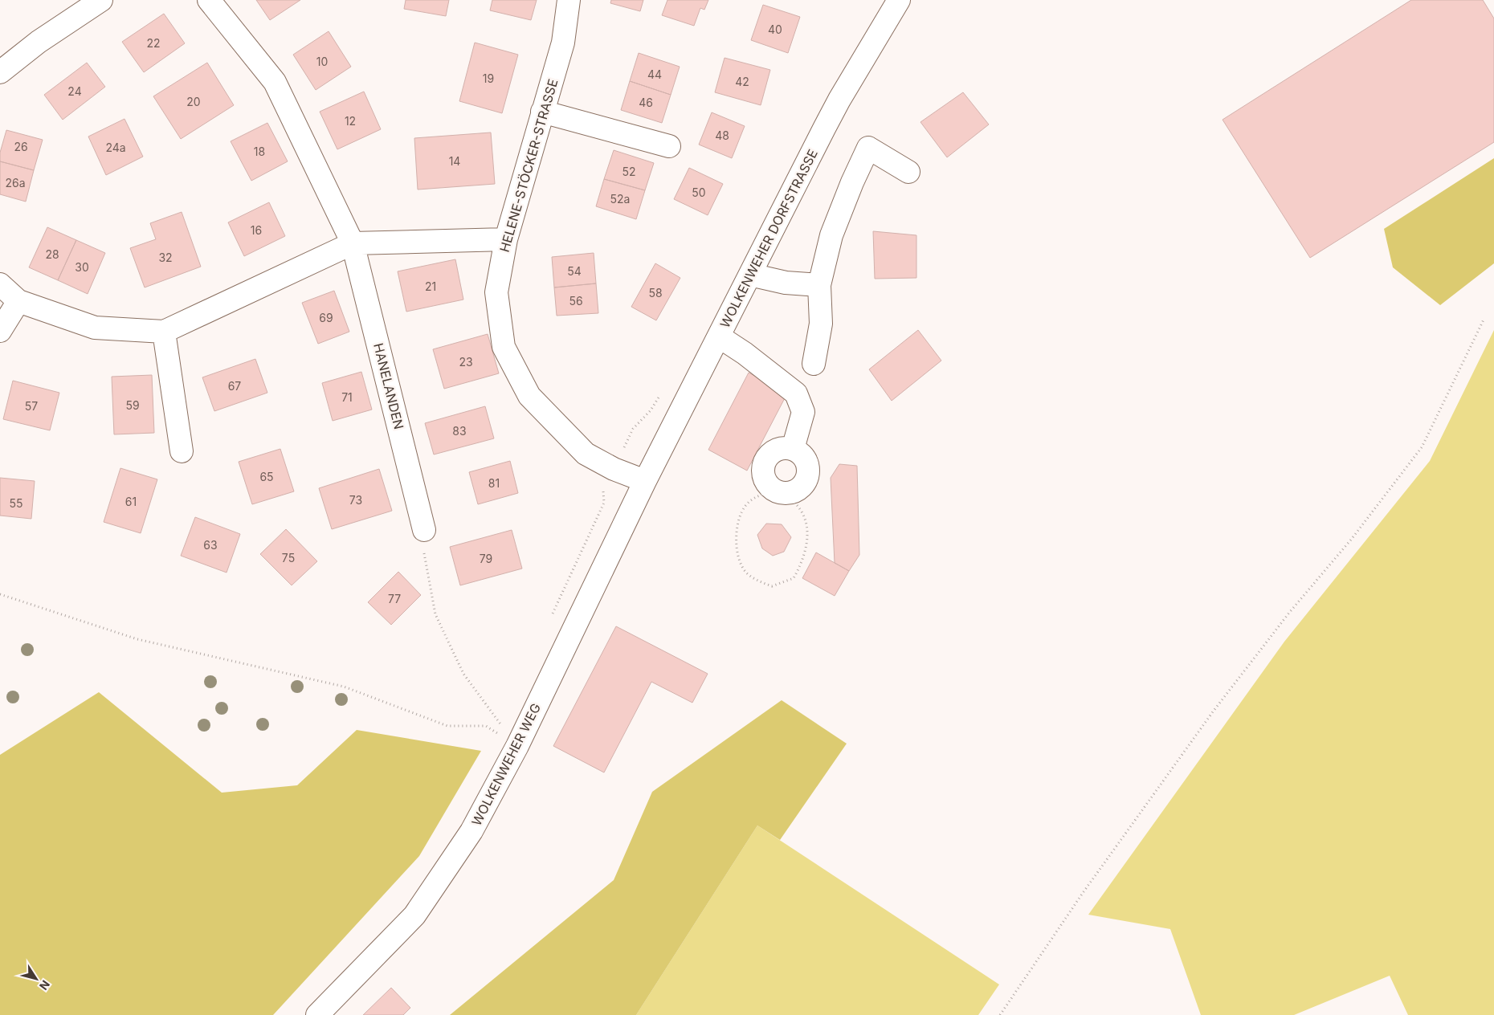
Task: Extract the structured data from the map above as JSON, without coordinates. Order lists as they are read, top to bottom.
{
  "streets": {
    "street": [
      "HELENE-STÖCKER-STRASSE",
      "WOLKENWEHER DORFSTRASSE",
      "HANELANDEN",
      "WOLKENWEHER WEG"
    ]
  },
  "crossings": [
    ["HELENE-STÖCKER-STRASSE", "WOLKENWEHER DORFSTRASSE"],
    ["HELENE-STÖCKER-STRASSE", "WOLKENWEHER WEG"],
    ["WOLKENWEHER DORFSTRASSE", "WOLKENWEHER WEG"]
  ],
  "house_numbers": [
    "40",
    "22",
    "10",
    "44",
    "19",
    "42",
    "24",
    "20",
    "46",
    "12",
    "48",
    "26",
    "24a",
    "18",
    "14",
    "52",
    "26a",
    "50",
    "52a",
    "16",
    "28",
    "32",
    "30",
    "54",
    "21",
    "58",
    "56",
    "69",
    "23",
    "67",
    "71",
    "59",
    "57",
    "83",
    "65",
    "81",
    "73",
    "61",
    "55",
    "63",
    "75",
    "79",
    "77"
  ],
  "north": "bottom right"
}
